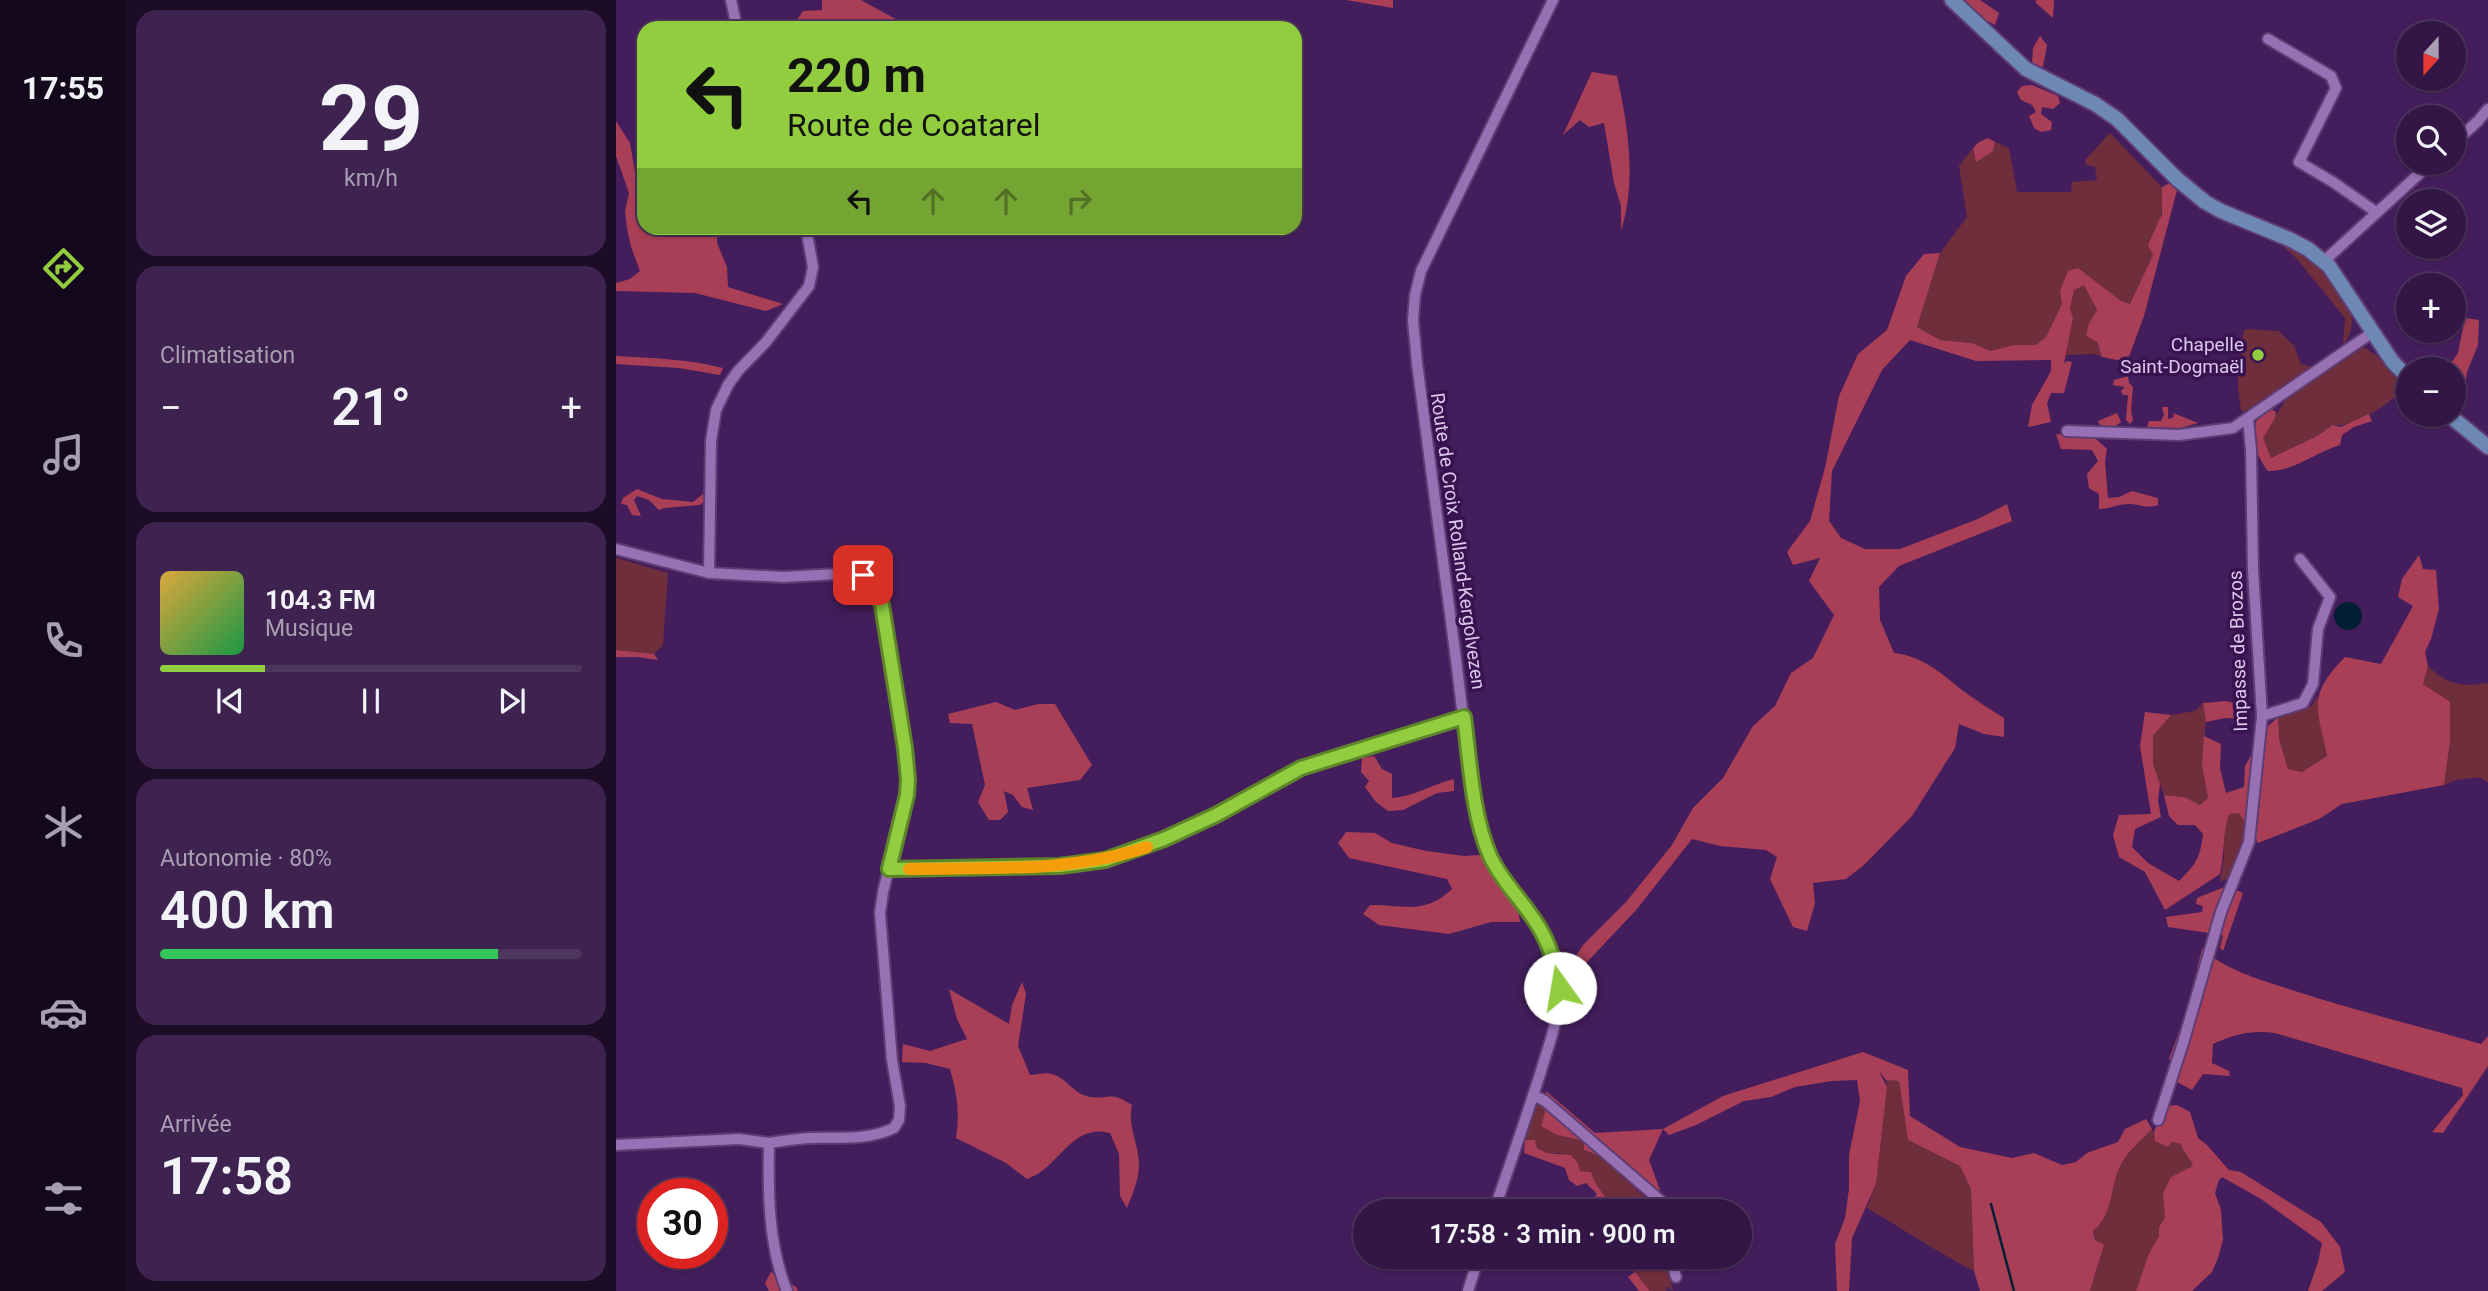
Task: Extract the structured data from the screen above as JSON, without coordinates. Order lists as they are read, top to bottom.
{
  "streets": {
    "street": ["Route de Croix Rolland-Kergolvezen", "Impasse de Brozos"]
  },
  "places": ["Chapelle Saint-Dogmaël"],
  "north": "bottom",
  "page": {
    "tabs": "17:55",
    "tile": [
      ["29", "km/h"],
      "Climatisation",
      ["Autonomie · 80%", "400 km"],
      ["Arrivée", "17:58"]
    ],
    "map_buttons": ["+", "−"],
    "turn": ["220 m", "Route de Coatarel"],
    "heat": ["−", "21°", "+"],
    "song": ["104.3 FM", "Musique"],
    "limit": "30",
    "trip": "17:58 · 3 min · 900 m"
  }
}
